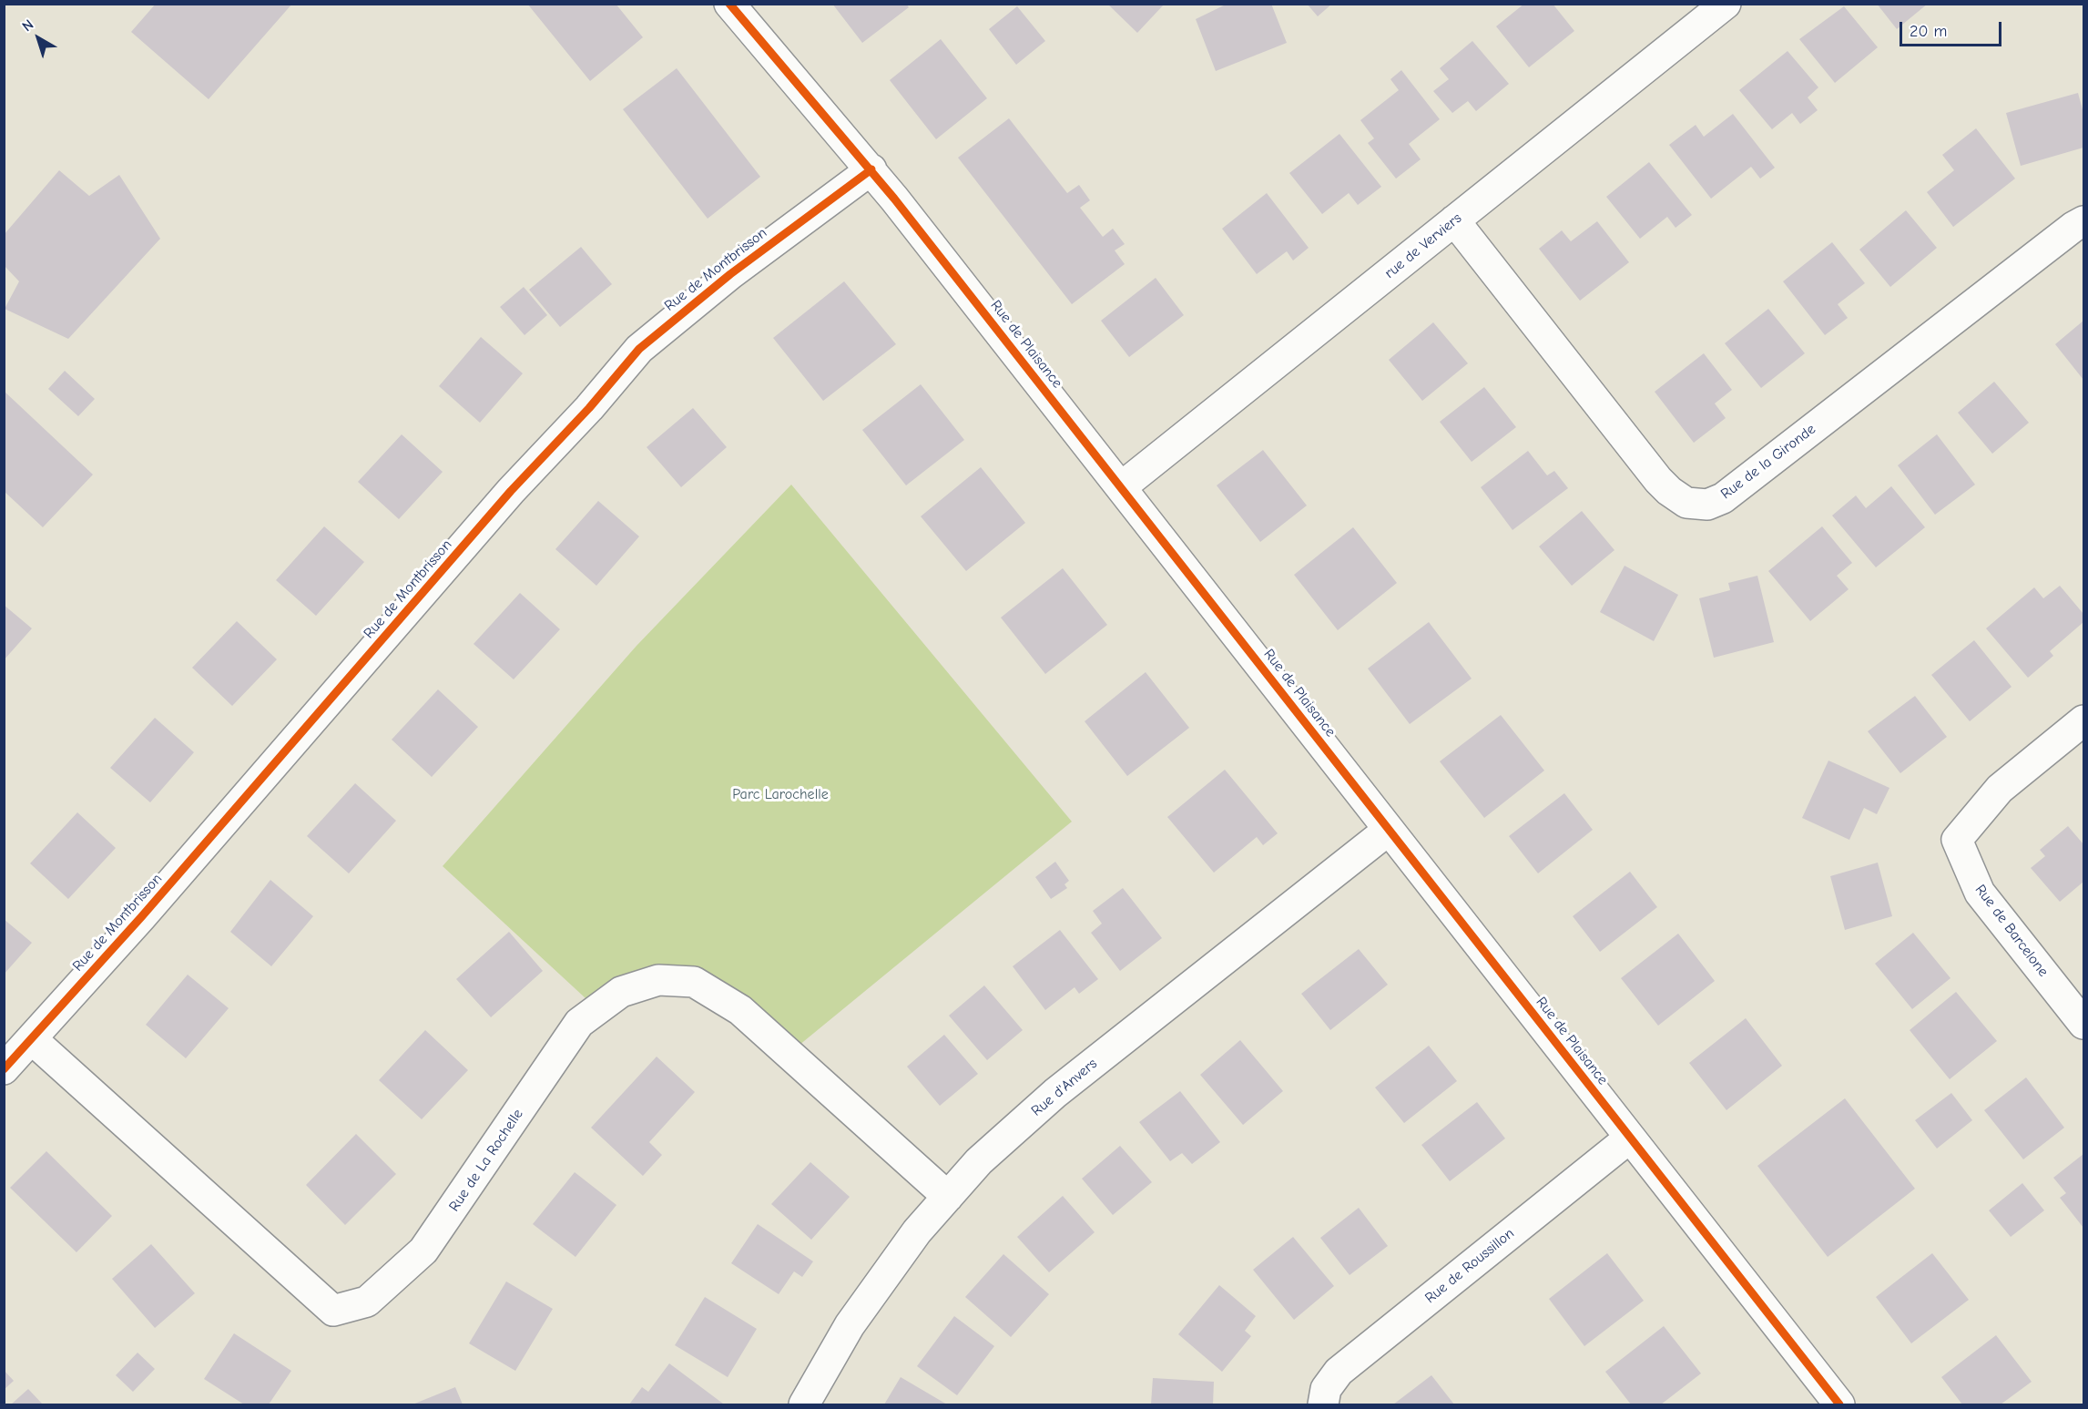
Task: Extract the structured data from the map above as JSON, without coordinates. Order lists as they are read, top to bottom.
{
  "streets": {
    "street": [
      "rue de Verviers",
      "Rue de Montbrisson",
      "Rue de Plaisance",
      "Rue de la Gironde",
      "Rue de Barcelone",
      "Rue d'Anvers",
      "Rue de La Rochelle",
      "Rue de Roussillon"
    ]
  },
  "crossings": [
    ["rue de Verviers", "Rue de Plaisance"],
    ["rue de Verviers", "Rue de la Gironde"],
    ["Rue de Montbrisson", "Rue de Plaisance"],
    ["Rue de Montbrisson", "Rue de La Rochelle"],
    ["Rue de Plaisance", "Rue d'Anvers"],
    ["Rue de Plaisance", "Rue de Roussillon"],
    ["Rue d'Anvers", "Rue de La Rochelle"]
  ],
  "parks": ["Parc Larochelle"],
  "scale_bar": "20 m",
  "north": "top left"
}
